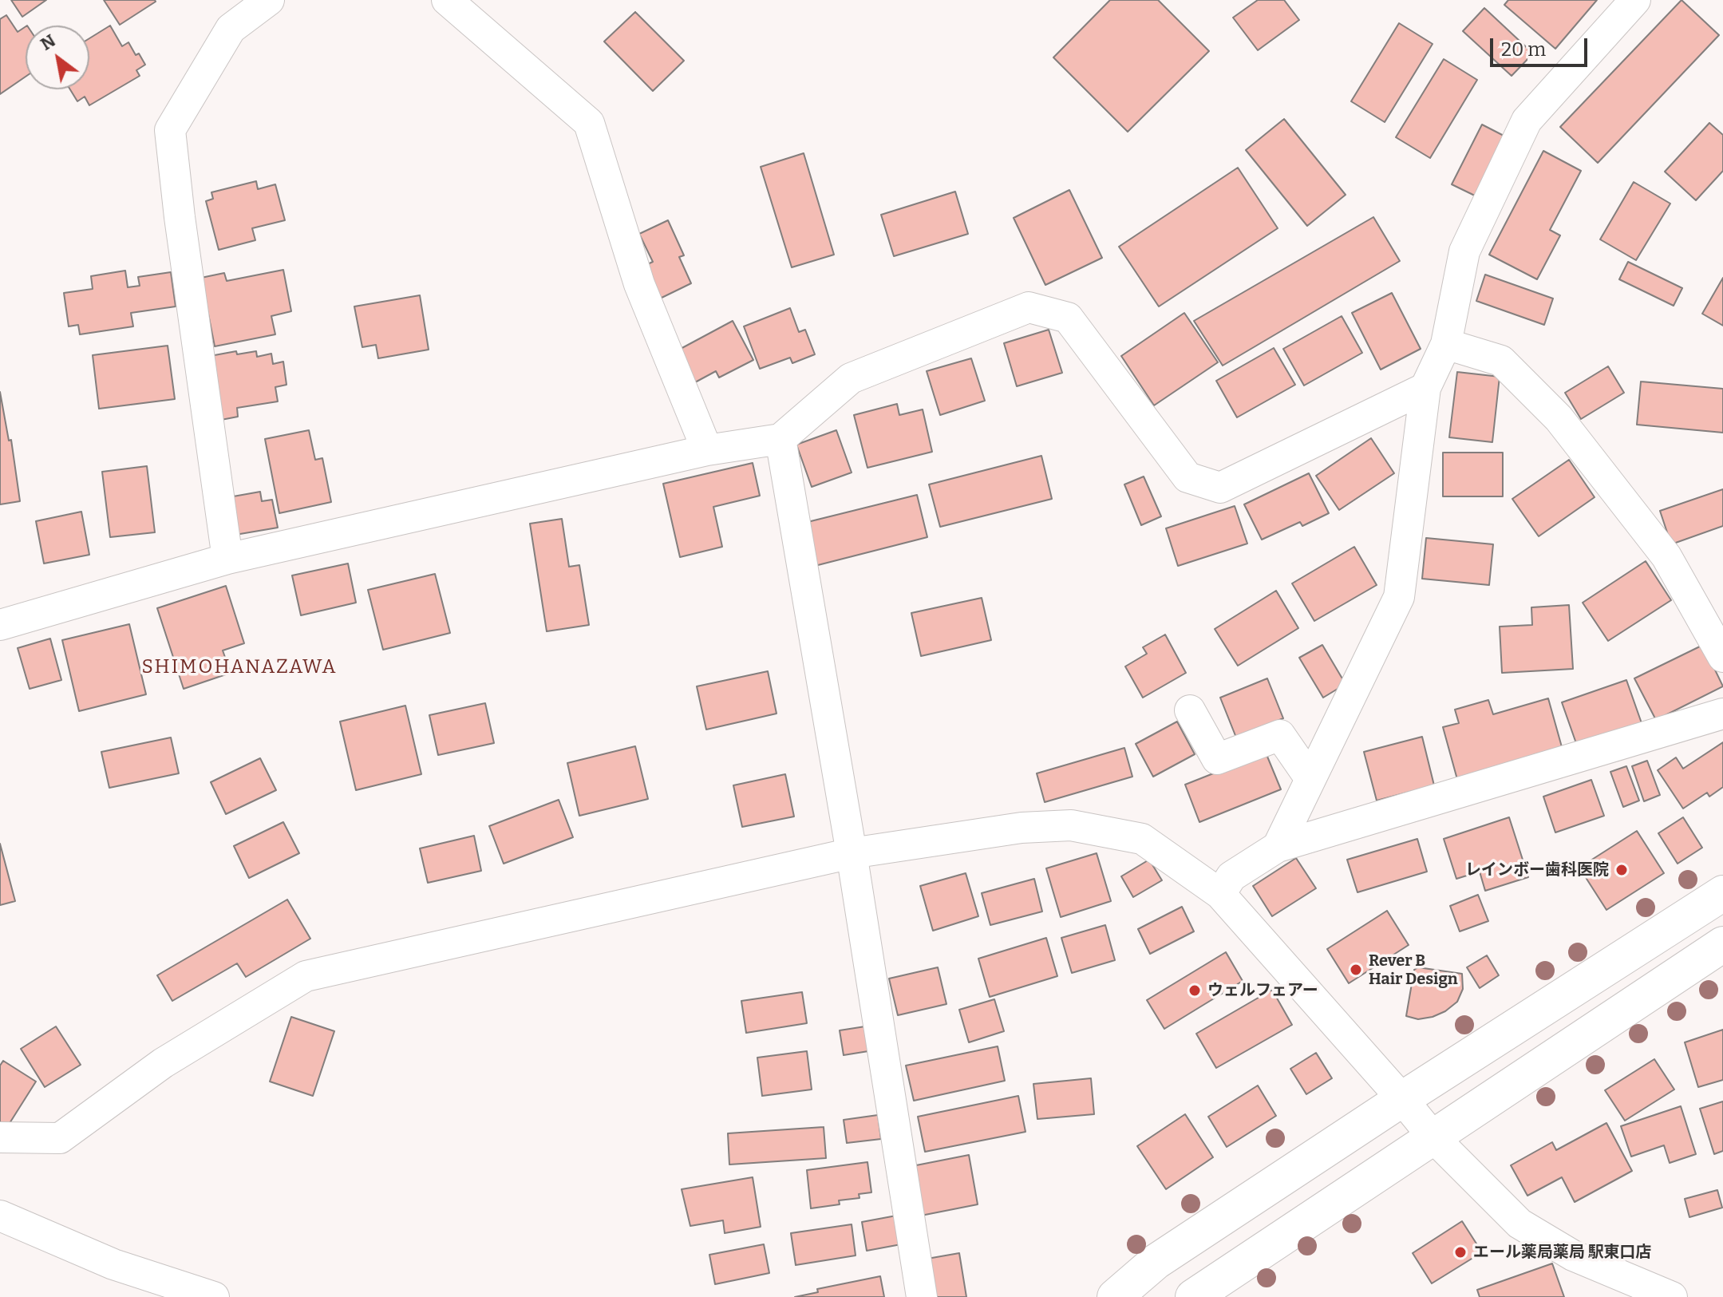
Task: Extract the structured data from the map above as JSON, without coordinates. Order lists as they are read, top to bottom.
{
  "districts": ["SHIMOHANAZAWA"],
  "places": [
    "レインボー歯科医院",
    "Rever B Hair Design",
    "ウェルフェアー",
    "エール薬局薬局 駅東口店"
  ],
  "scale_bar": "20 m",
  "north": "top left"
}
